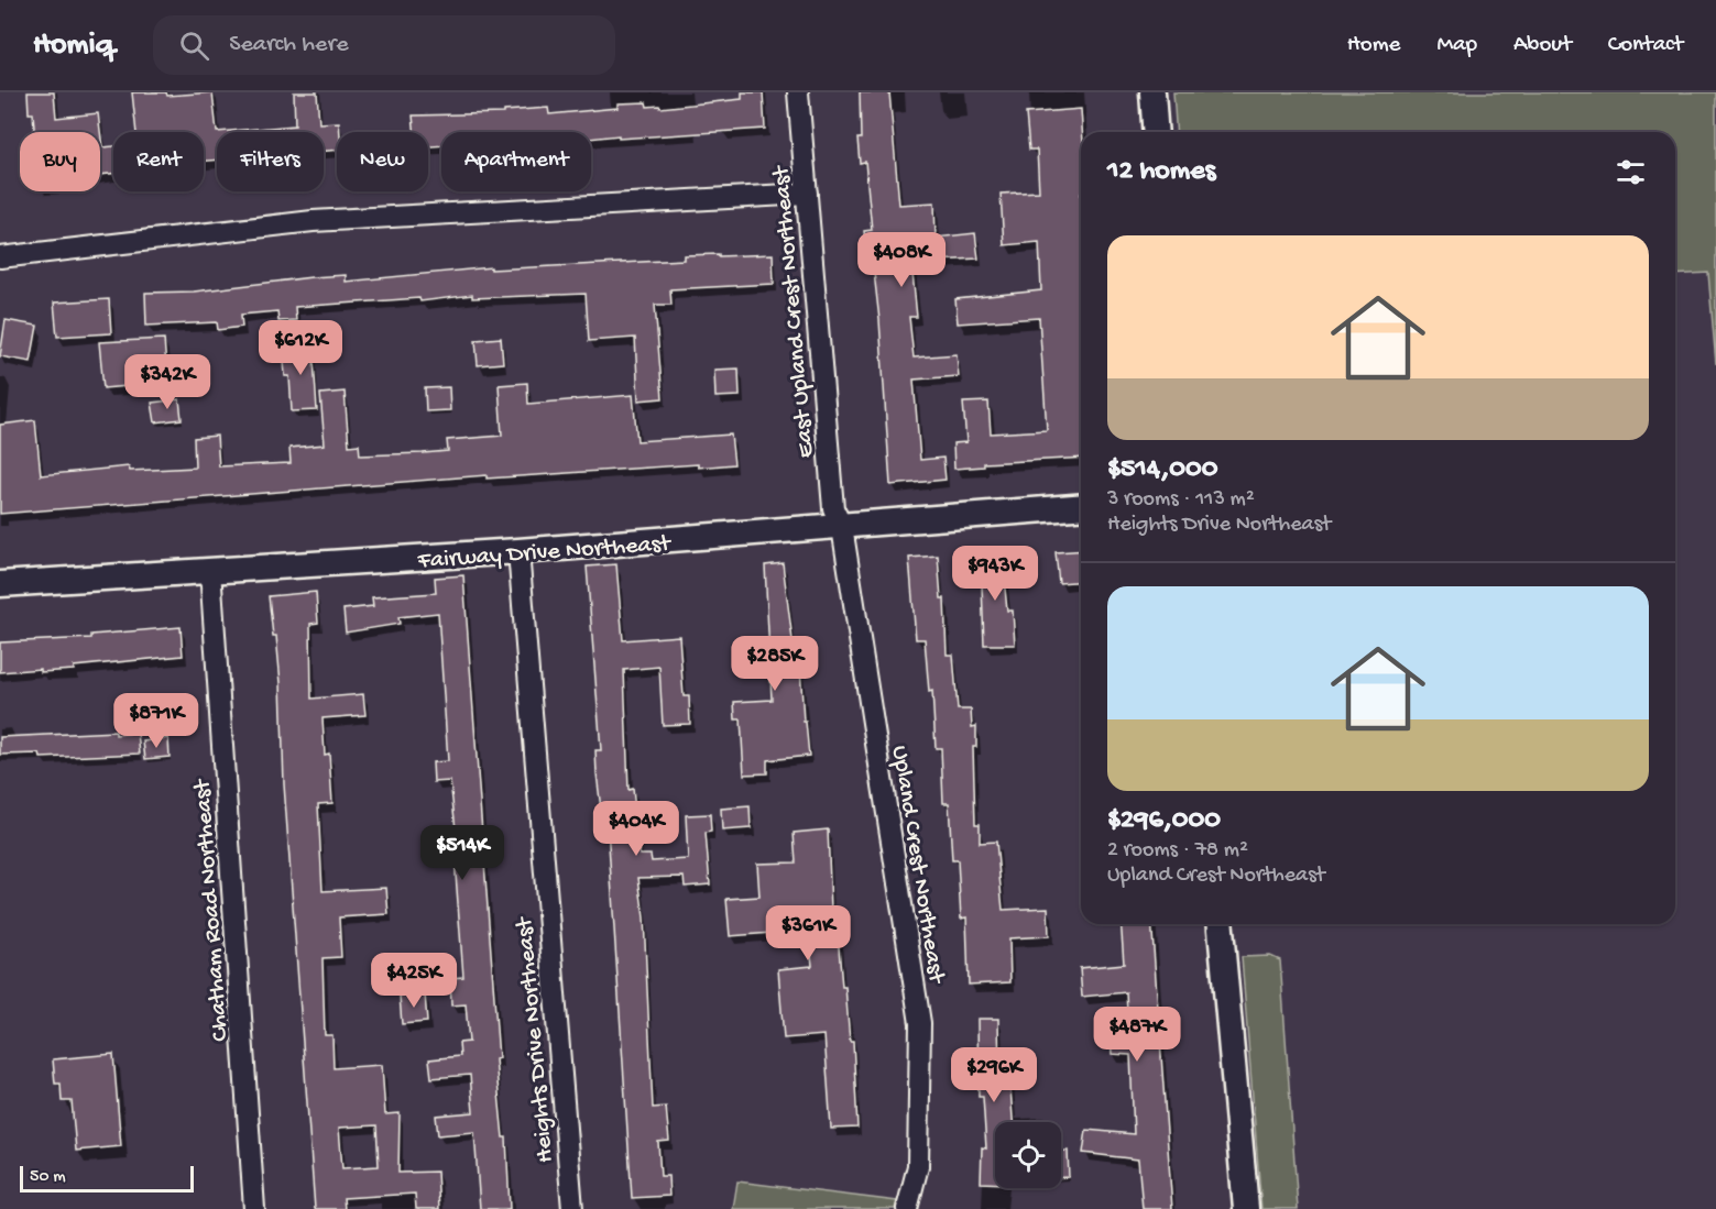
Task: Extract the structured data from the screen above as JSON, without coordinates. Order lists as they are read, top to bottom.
{
  "streets": {
    "street": [
      "East Upland Crest Northeast",
      "Fairway Drive Northeast",
      "Upland Crest Northeast",
      "Chatham Road Northeast",
      "Heights Drive Northeast"
    ]
  },
  "crossings": [
    ["East Upland Crest Northeast", "Fairway Drive Northeast"],
    ["East Upland Crest Northeast", "Upland Crest Northeast"],
    ["Fairway Drive Northeast", "Upland Crest Northeast"],
    ["Fairway Drive Northeast", "Chatham Road Northeast"],
    ["Fairway Drive Northeast", "Heights Drive Northeast"]
  ],
  "scale_bar": "50 m",
  "page": {
    "header": "Homiq",
    "search": "Search here",
    "nav": [
      "Home",
      "Map",
      "About",
      "Contact"
    ],
    "chip": [
      "Buy",
      "Rent",
      "Filters",
      "New",
      "Apartment"
    ],
    "heading": "12 homes",
    "list": [
      {
        "name": "$514,000",
        "note": "3 rooms · 113 m² · Heights Drive Northeast"
      },
      {
        "name": "$296,000",
        "note": "2 rooms · 78 m² · Upland Crest Northeast"
      }
    ],
    "price": [
      "$408K",
      "$612K",
      "$342K",
      "$943K",
      "$285K",
      "$871K",
      "$404K",
      "$514K",
      "$361K",
      "$425K",
      "$487K",
      "$296K"
    ],
    "scale": "50 m"
  }
}
